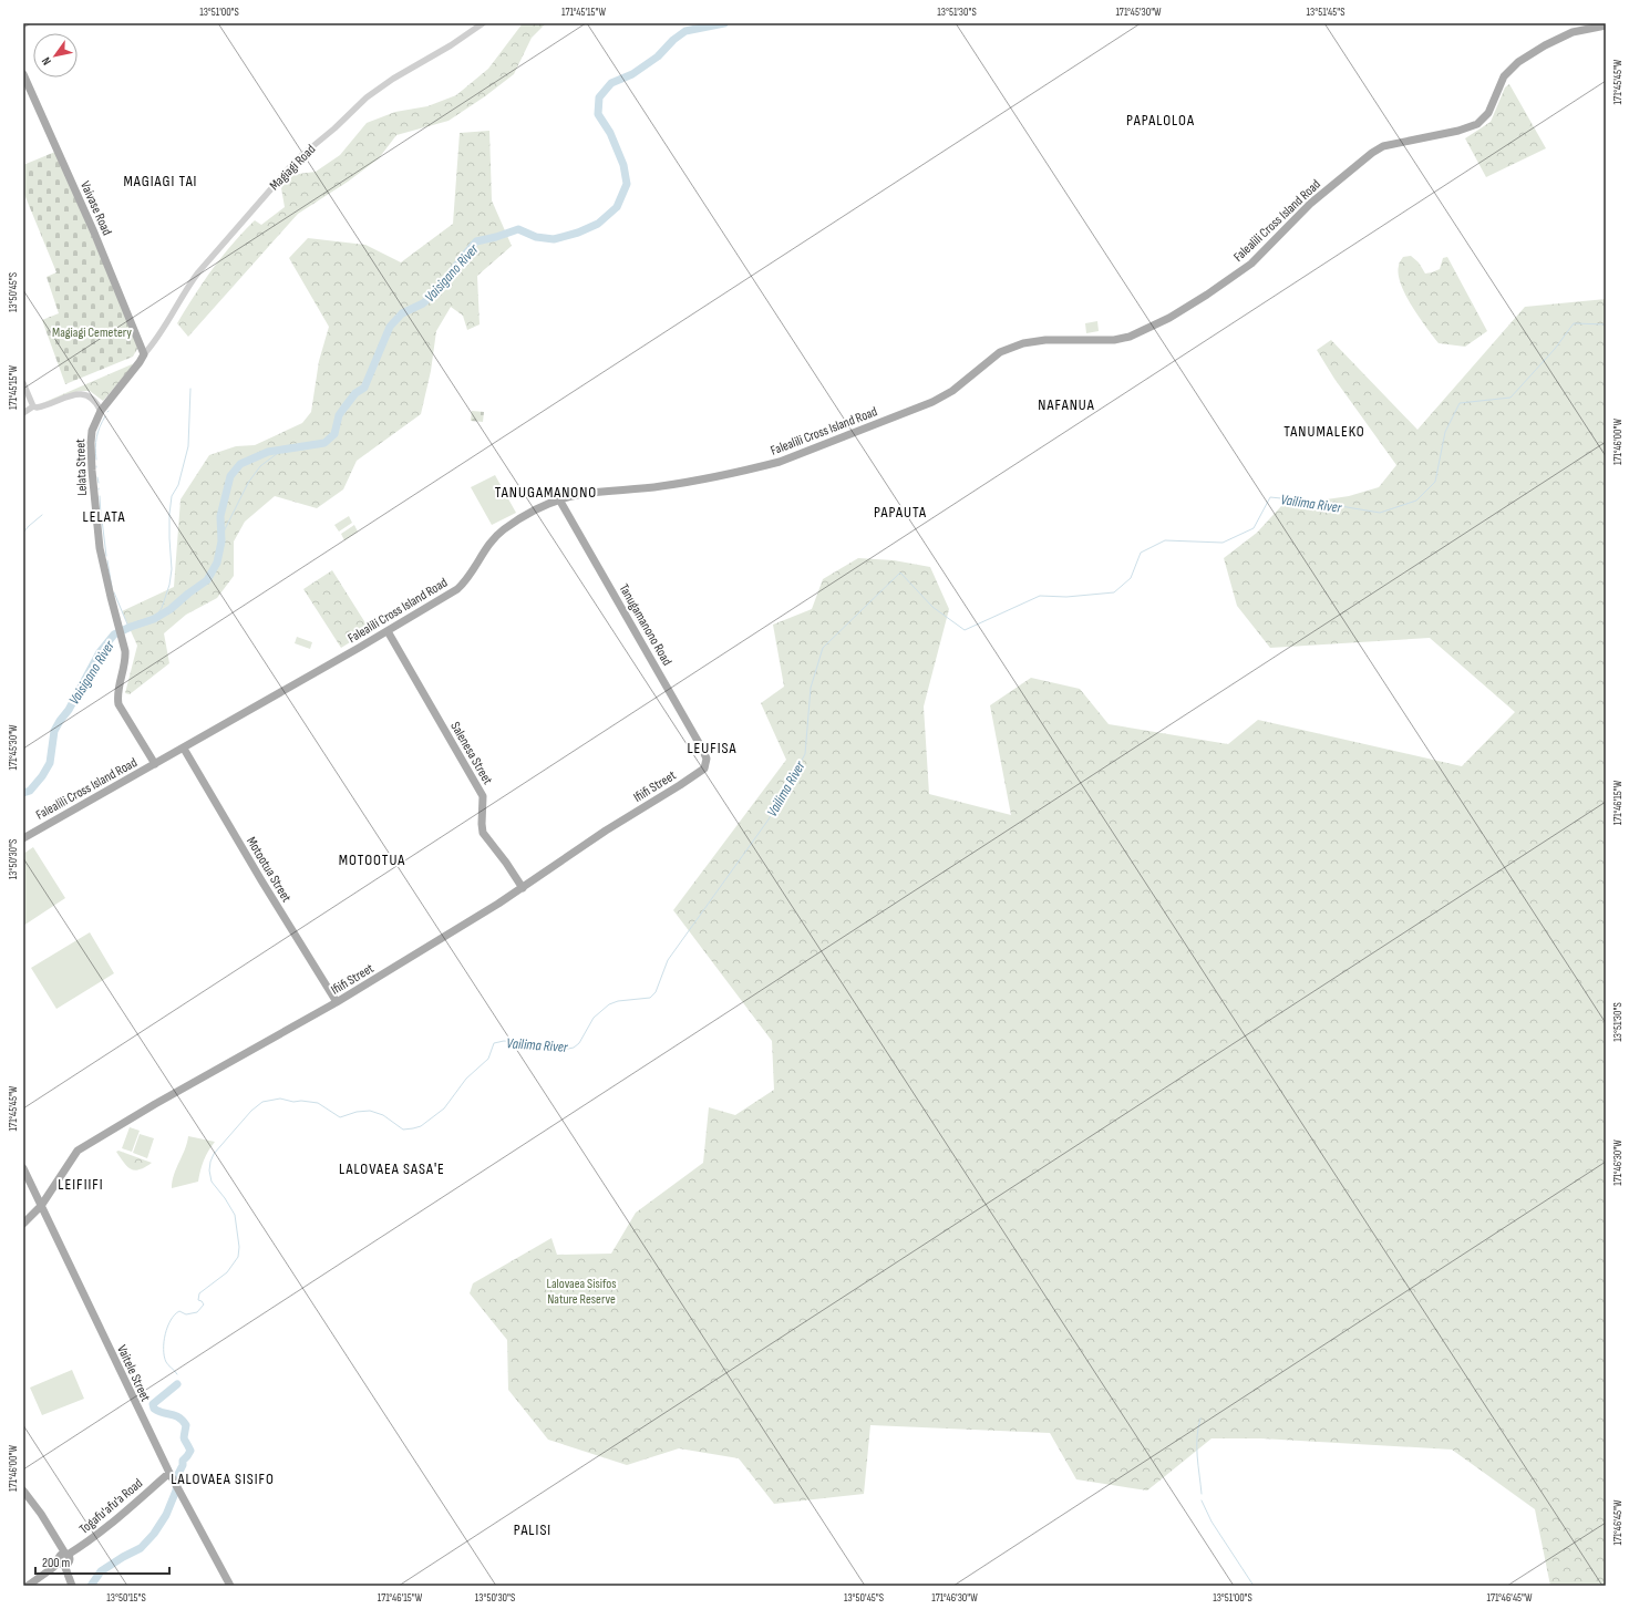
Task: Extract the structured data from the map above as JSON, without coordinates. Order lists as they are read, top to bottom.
{
  "streets": {
    "main road": [
      "Vaivase Road",
      "Falealili Cross Island Road",
      "Lelata Street",
      "Tanugamanono Road",
      "Salenesa Street",
      "Ifiifi Street",
      "Motootua Street",
      "Vaitele Street",
      "Togafu'afu'a Road"
    ],
    "street": ["Magiagi Road"]
  },
  "crossings": [
    ["Magiagi Road", "Vaivase Road"],
    ["Magiagi Road", "Lelata Street"],
    ["Vaivase Road", "Lelata Street"],
    ["Falealili Cross Island Road", "Lelata Street"],
    ["Falealili Cross Island Road", "Tanugamanono Road"],
    ["Falealili Cross Island Road", "Salenesa Street"],
    ["Falealili Cross Island Road", "Motootua Street"],
    ["Tanugamanono Road", "Ifiifi Street"],
    ["Salenesa Street", "Ifiifi Street"],
    ["Ifiifi Street", "Motootua Street"],
    ["Ifiifi Street", "Vaitele Street"],
    ["Vaitele Street", "Togafu'afu'a Road"]
  ],
  "districts": [
    "PAPALOLOA",
    "MAGIAGI TAI",
    "NAFANUA",
    "TANUMALEKO",
    "TANUGAMANONO",
    "PAPAUTA",
    "LELATA",
    "LEUFISA",
    "MOTOOTUA",
    "LALOVAEA SASA'E",
    "LEIFIIFI",
    "LALOVAEA SISIFO",
    "PALISI"
  ],
  "water": ["Vaisigano River", "Vailima River"],
  "parks": ["Magiagi Cemetery", "Lalovaea Sisifos Nature Reserve"],
  "scale_bar": "200 m",
  "north": "bottom left",
  "coordinates": [
    "13°51'00\"S",
    "171°45'15\"W",
    "13°51'30\"S",
    "171°45'30\"W",
    "13°51'45\"S",
    "171°45'45\"W",
    "13°50'45\"S",
    "171°46'00\"W",
    "171°46'15\"W",
    "13°50'30\"S",
    "171°46'30\"W",
    "171°46'45\"W",
    "13°50'15\"S"
  ]
}
